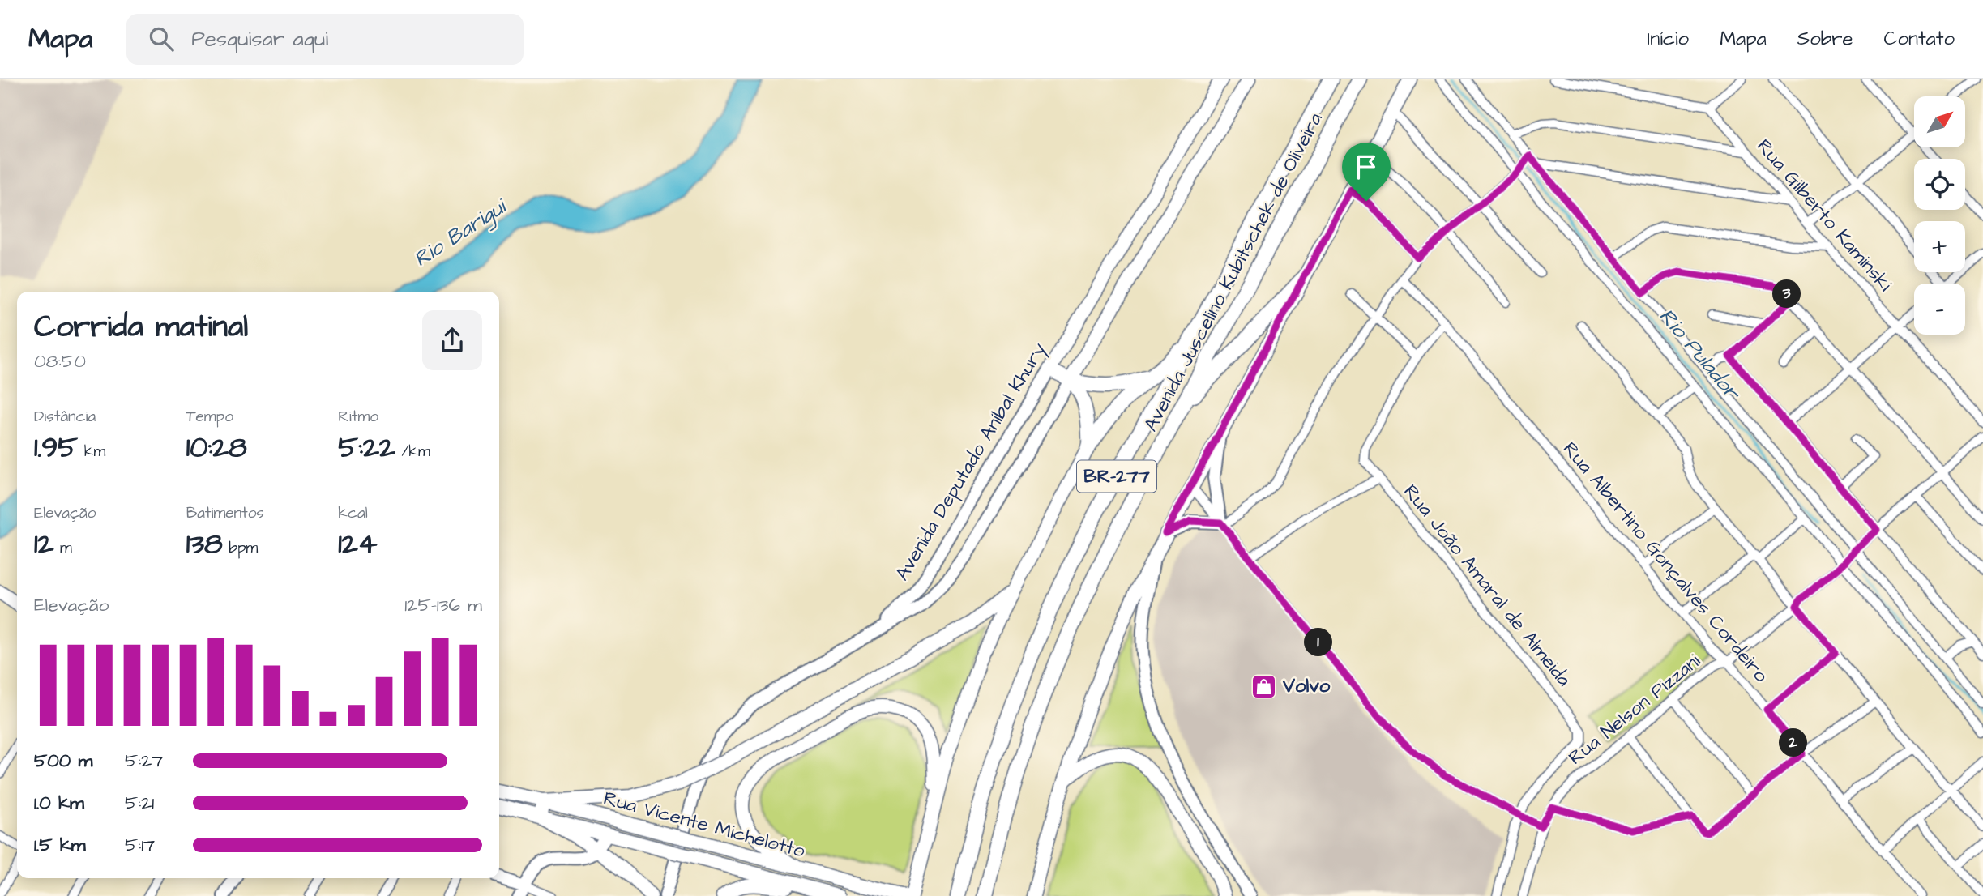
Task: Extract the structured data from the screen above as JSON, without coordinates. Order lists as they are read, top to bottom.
{
  "streets": {
    "highway": ["Avenida Juscelino Kubitschek de Oliveira", "BR-277"],
    "main road": ["Avenida Deputado Aníbal Khury", "Rua Vicente Michelotto"],
    "street": [
      "Rua Gilberto Kaminski",
      "Rua Albertino Gonçalves Cordeiro",
      "Rua João Amaral de Almeida",
      "Rua Nelson Pizzani"
    ]
  },
  "crossings": [
    ["Rua Albertino Gonçalves Cordeiro", "Rua Nelson Pizzani"],
    ["Rua João Amaral de Almeida", "Rua Nelson Pizzani"]
  ],
  "water": ["Rio Barigui", "Rio Pulador"],
  "places": {
    "shop": ["Volvo"]
  },
  "north": "top right",
  "page": {
    "header": "Mapa",
    "search": "Pesquisar aqui",
    "nav": [
      "Início",
      "Mapa",
      "Sobre",
      "Contato"
    ],
    "map_buttons": ["+", "−"],
    "pins": ["3", "1", "2"],
    "heading": ["Corrida matinal", "08:50"],
    "stats": [
      ["Distância", "1.95 km"],
      ["Tempo", "10:28"],
      ["Ritmo", "5:22 /km"],
      ["Elevação", "12 m"],
      ["Batimentos", "138 bpm"],
      ["kcal", "124"]
    ],
    "chart": ["Elevação", "125–136 m"],
    "list": [
      {
        "name": "500 m",
        "note": "5:27"
      },
      {
        "name": "1.0 km",
        "note": "5:21"
      },
      {
        "name": "1.5 km",
        "note": "5:17"
      }
    ]
  }
}
